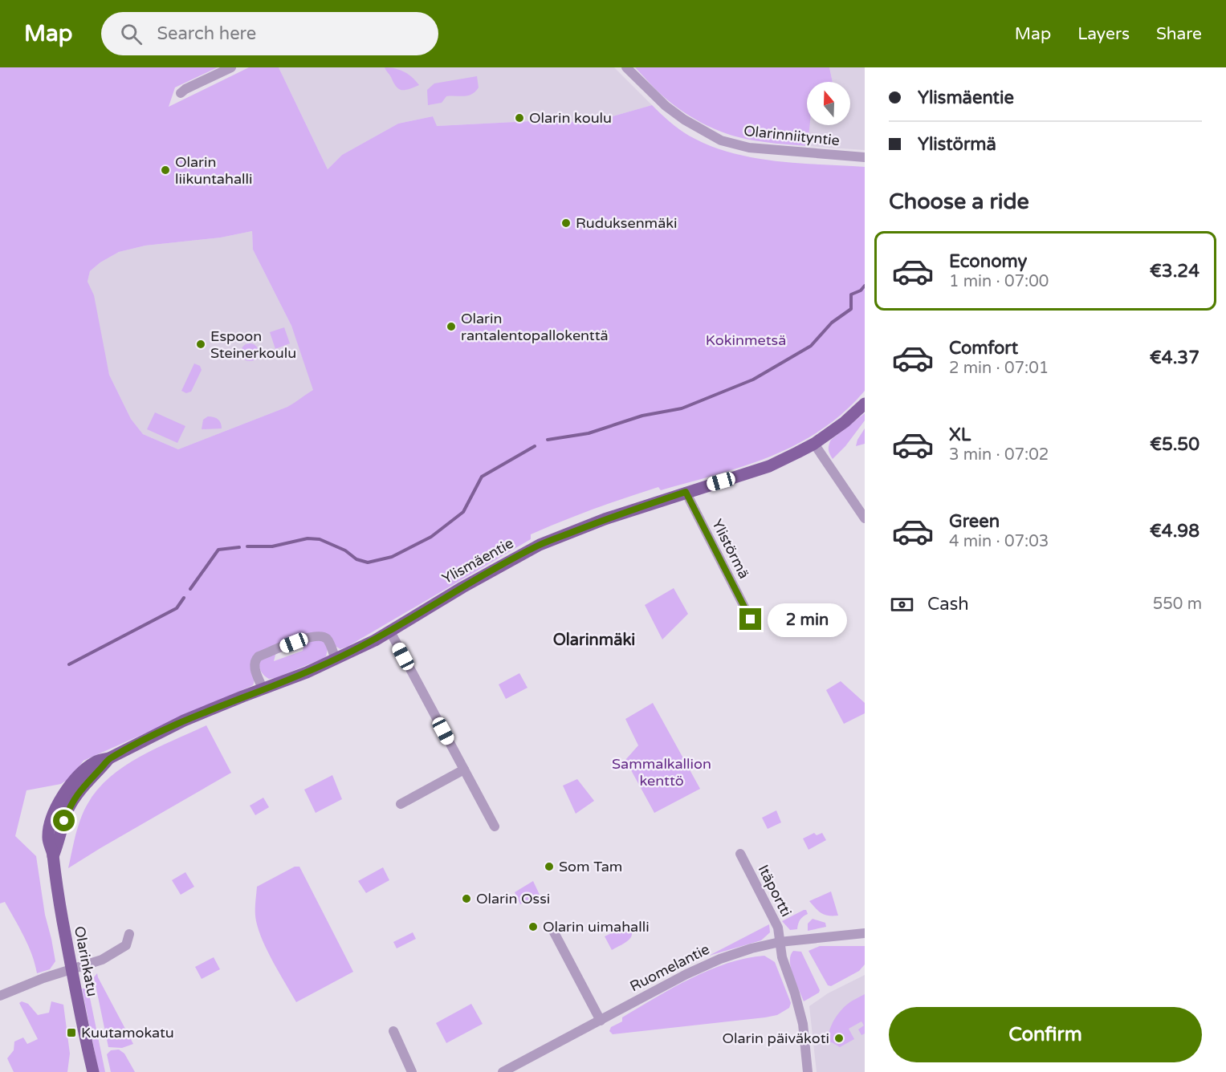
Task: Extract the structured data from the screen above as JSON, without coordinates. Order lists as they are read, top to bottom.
{
  "streets": {
    "main road": ["Ylismäentie", "Olarinkatu"],
    "street": [
      "Olarinniityntie",
      "Ylistörmä",
      "Itäportti",
      "Ruomelantie"
    ]
  },
  "crossings": [
    ["Ylistörmä", "Ylismäentie"],
    ["Ylismäentie", "Olarinkatu"],
    ["Itäportti", "Ruomelantie"]
  ],
  "districts": ["Olarinmäki"],
  "parks": ["Kokinmetsä", "Sammalkallion kenttö"],
  "places": {
    "other": [
      "Olarin koulu",
      "Olarin liikuntahalli",
      "Ruduksenmäki",
      "Olarin rantalentopallokenttä",
      "Espoon Steinerkoulu",
      "Som Tam",
      "Olarin Ossi",
      "Olarin uimahalli",
      "Olarin päiväkoti"
    ],
    "transit": ["Kuutamokatu"]
  },
  "north": "top",
  "page": {
    "header": "Map",
    "search": "Search here",
    "nav": ["Map", "Layers", "Share"],
    "banner": ["Ylismäentie", "Ylistörmä"],
    "heading": "Choose a ride",
    "list": [
      {
        "name": "Economy",
        "note": "1 min · 07:00",
        "value": "€3.24"
      },
      {
        "name": "Comfort",
        "note": "2 min · 07:01",
        "value": "€4.37"
      },
      {
        "name": "XL",
        "note": "3 min · 07:02",
        "value": "€5.50"
      },
      {
        "name": "Green",
        "note": "4 min · 07:03",
        "value": "€4.98"
      }
    ],
    "pay": ["Cash", "550 m"],
    "bubble": "2 min",
    "buttons": "Confirm"
  }
}
